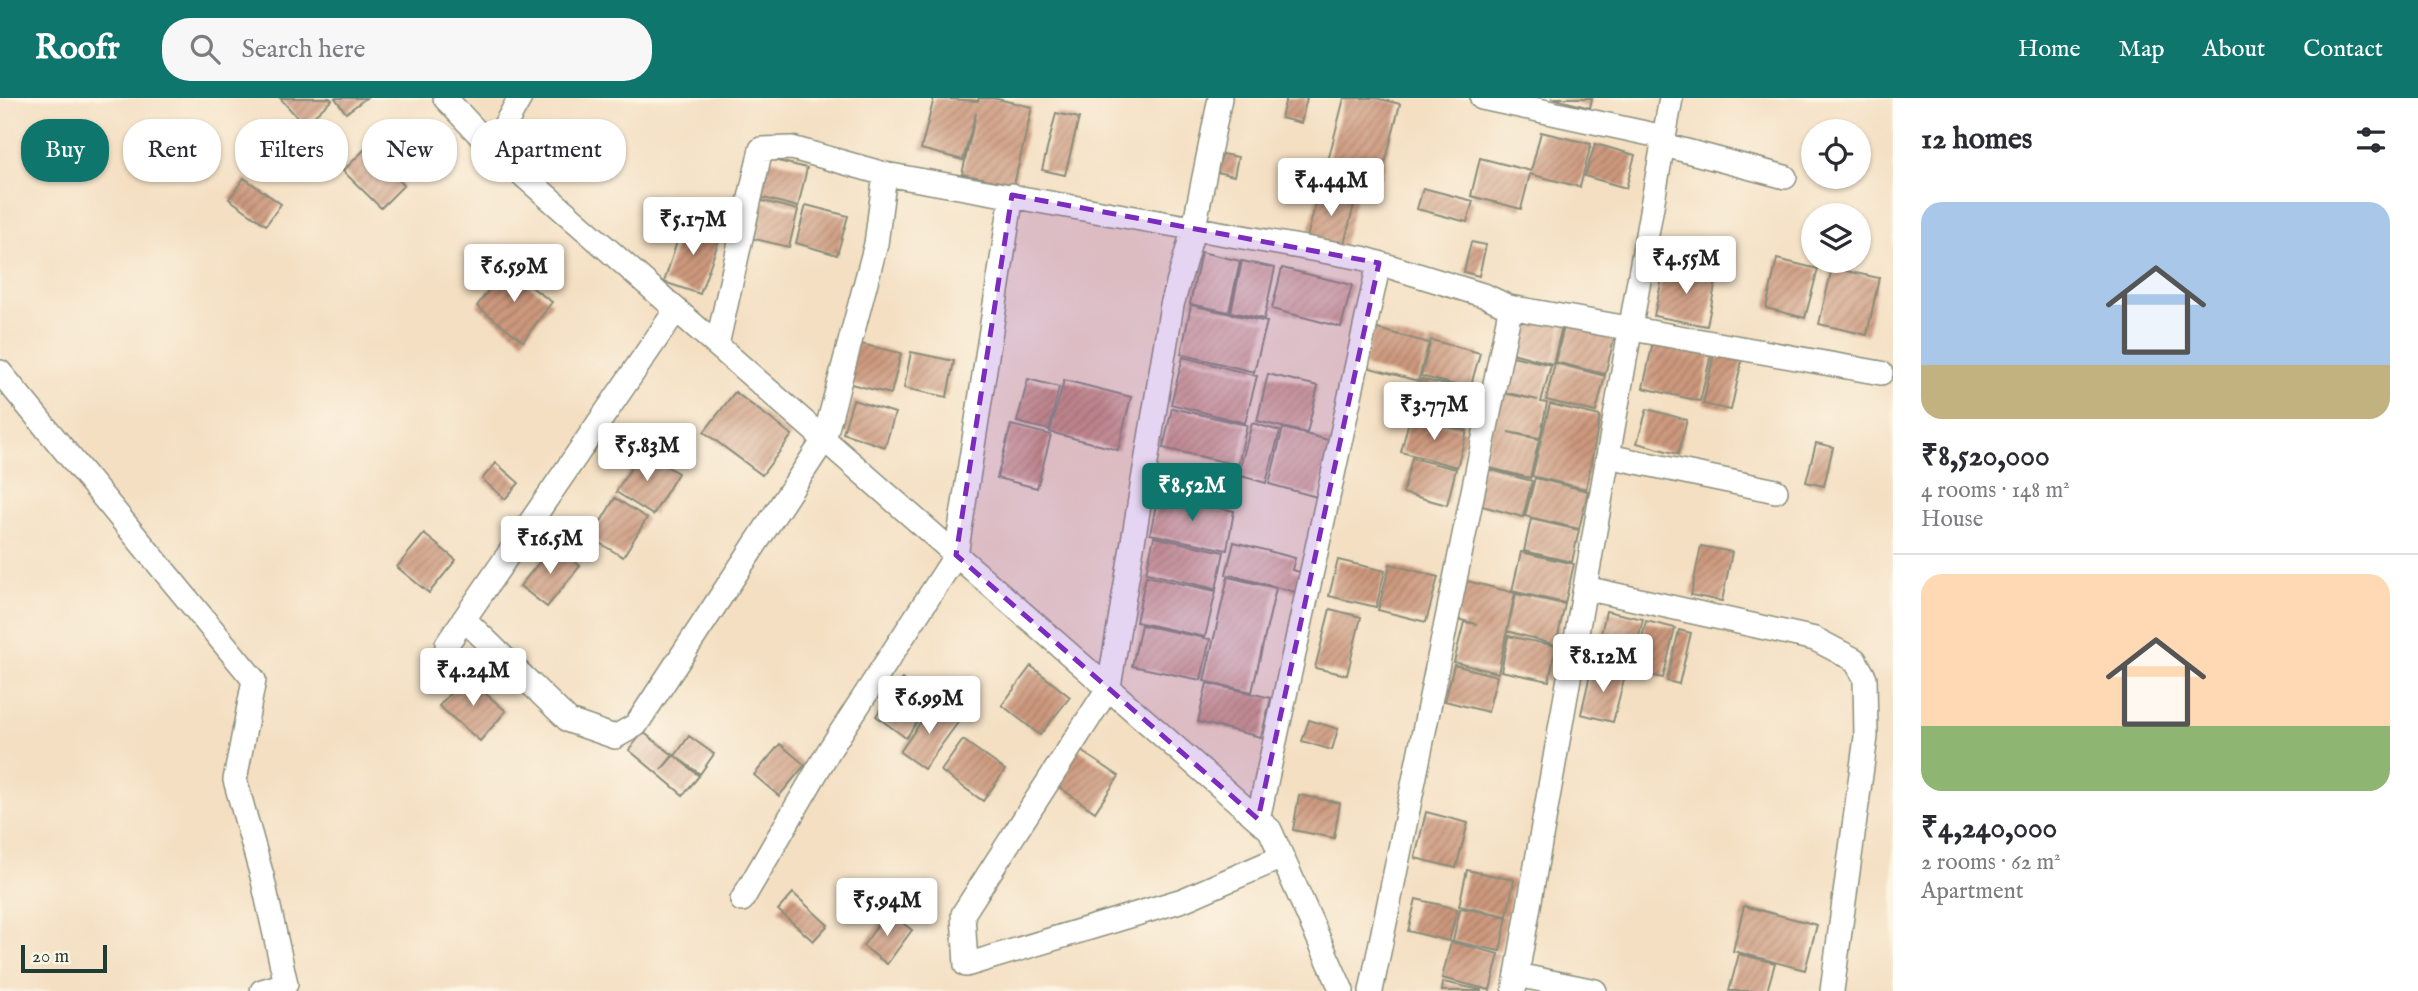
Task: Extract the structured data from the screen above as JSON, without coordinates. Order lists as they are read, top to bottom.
{
  "scale_bar": "20 m",
  "page": {
    "header": "Roofr",
    "search": "Search here",
    "nav": [
      "Home",
      "Map",
      "About",
      "Contact"
    ],
    "heading": "12 homes",
    "chip": [
      "Buy",
      "Rent",
      "Filters",
      "New",
      "Apartment"
    ],
    "price": [
      "₹4.44M",
      "₹5.17M",
      "₹4.55M",
      "₹6.59M",
      "₹3.77M",
      "₹5.83M",
      "₹8.52M",
      "₹16.5M",
      "₹8.12M",
      "₹4.24M",
      "₹6.99M",
      "₹5.94M"
    ],
    "list": [
      {
        "name": "₹8,520,000",
        "note": "4 rooms · 148 m² · House"
      },
      {
        "name": "₹4,240,000",
        "note": "2 rooms · 62 m² · Apartment"
      }
    ],
    "scale": "20 m"
  }
}
